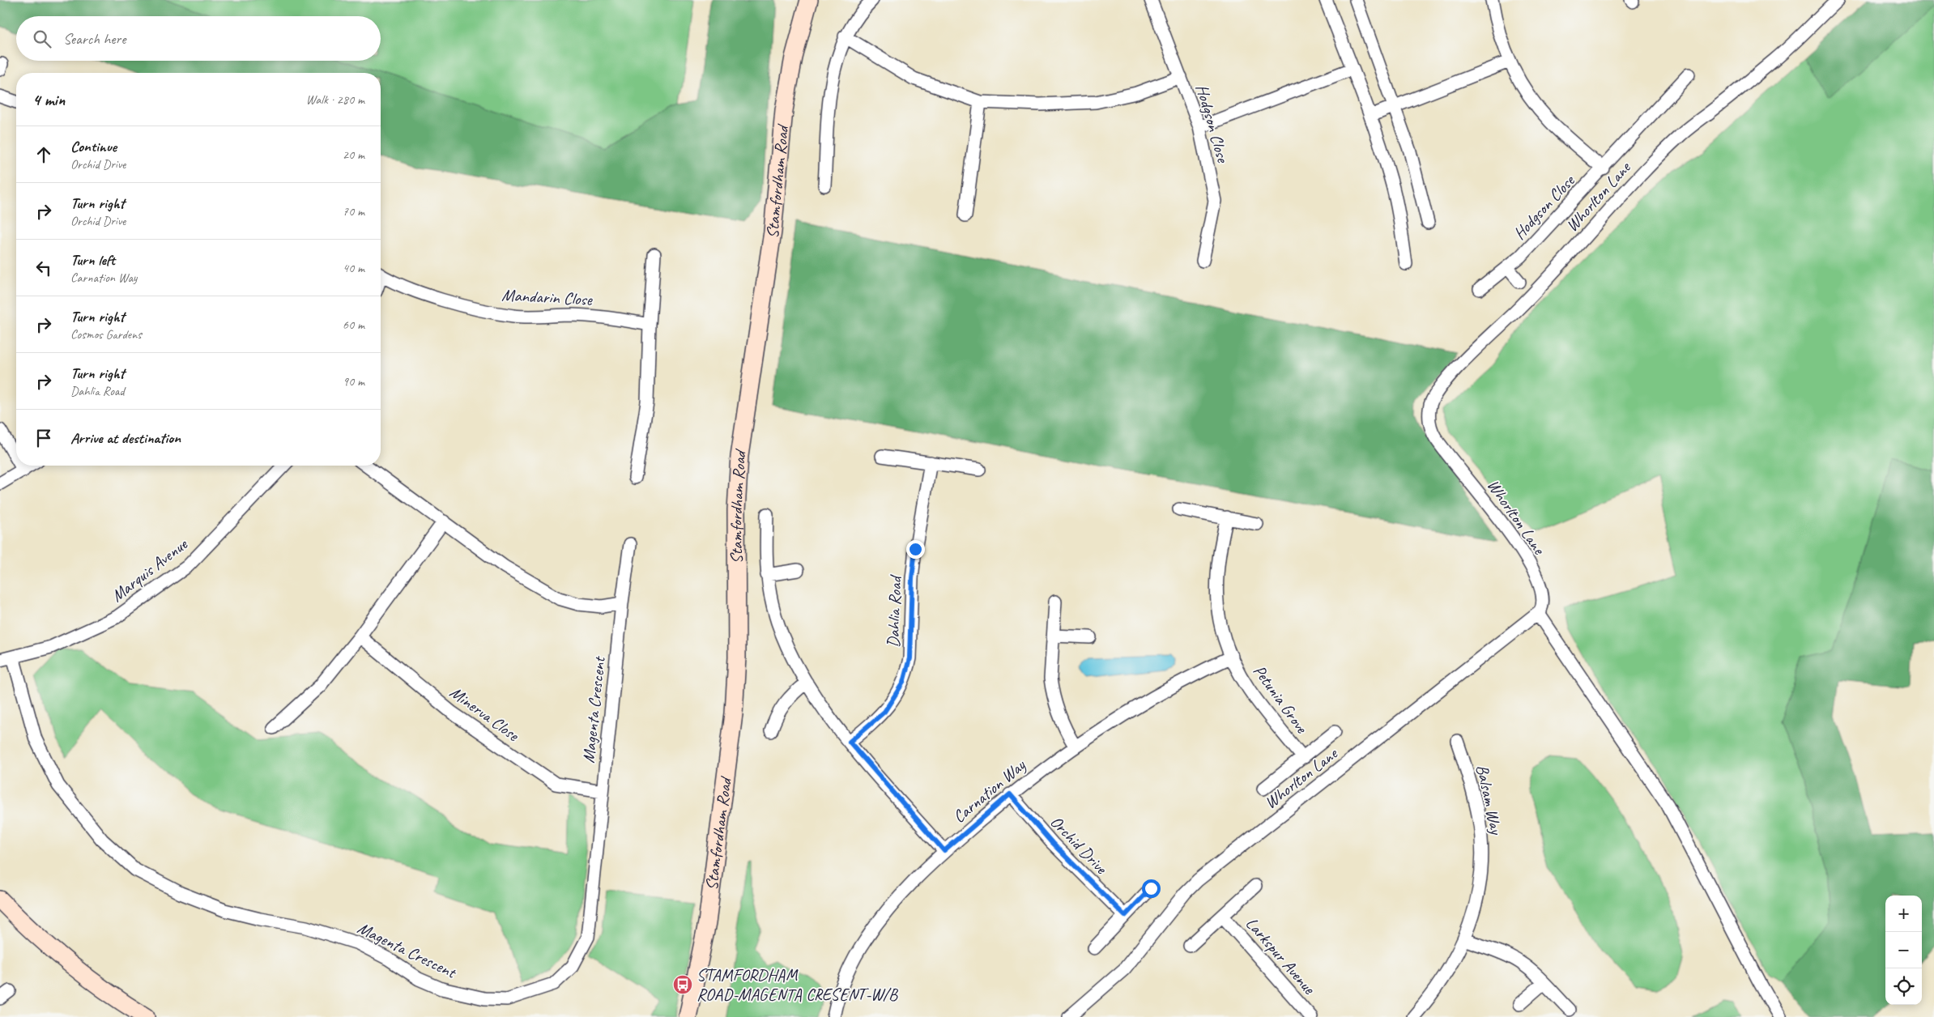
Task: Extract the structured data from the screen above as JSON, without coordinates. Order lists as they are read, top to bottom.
{
  "streets": {
    "main road": ["Stamfordham Road"],
    "street": [
      "Hodgson Close",
      "Whorlton Lane",
      "Mandarin Close",
      "Marquis Avenue",
      "Dahlia Road",
      "Petunia Grove",
      "Magenta Crescent",
      "Minerva Close",
      "Carnation Way",
      "Balsam Way",
      "Orchid Drive",
      "Larkspur Avenue"
    ]
  },
  "crossings": [
    ["Marquis Avenue", "Magenta Crescent"],
    ["Petunia Grove", "Carnation Way"],
    ["Magenta Crescent", "Minerva Close"],
    ["Carnation Way", "Orchid Drive"]
  ],
  "places": {
    "bus stop": ["STAMFORDHAM ROAD-MAGENTA CRESENT-W/B"]
  },
  "page": {
    "search": "Search here",
    "heading": ["4 min", "Walk · 280 m"],
    "list": [
      ["Continue", "Orchid Drive", "20 m"],
      ["Turn right", "Orchid Drive", "70 m"],
      ["Turn left", "Carnation Way", "40 m"],
      ["Turn right", "Cosmos Gardens", "60 m"],
      ["Turn right", "Dahlia Road", "90 m"],
      "Arrive at destination"
    ],
    "map_buttons": ["+", "−"]
  }
}
